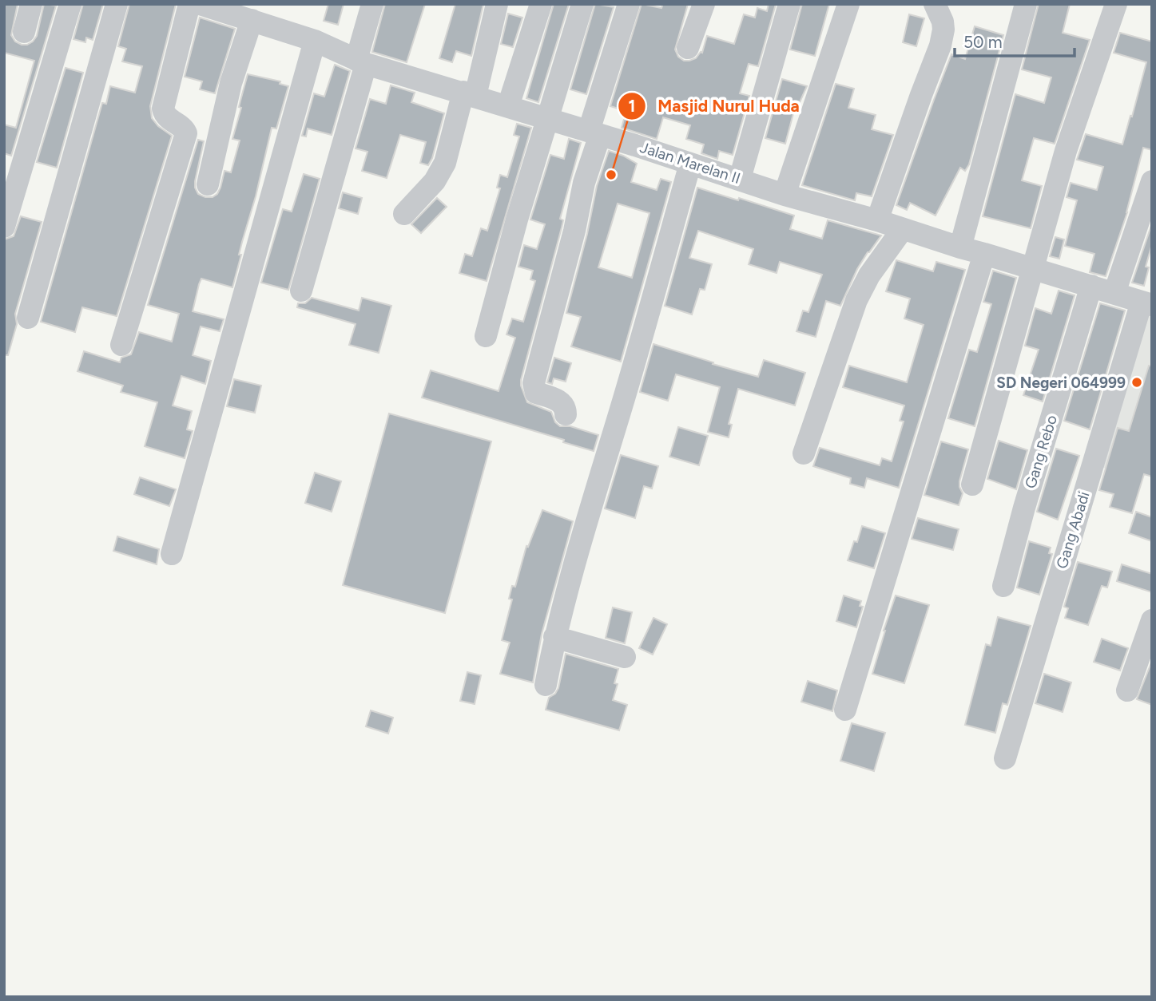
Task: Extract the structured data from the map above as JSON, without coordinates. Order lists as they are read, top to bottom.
{
  "streets": {
    "street": ["Jalan Marelan II", "Gang Rebo", "Gang Abadi"]
  },
  "crossings": [
    ["Jalan Marelan II", "Gang Rebo"],
    ["Jalan Marelan II", "Gang Abadi"]
  ],
  "places": ["Masjid Nurul Huda", "SD Negeri 064999"],
  "scale_bar": "50 m"
}
